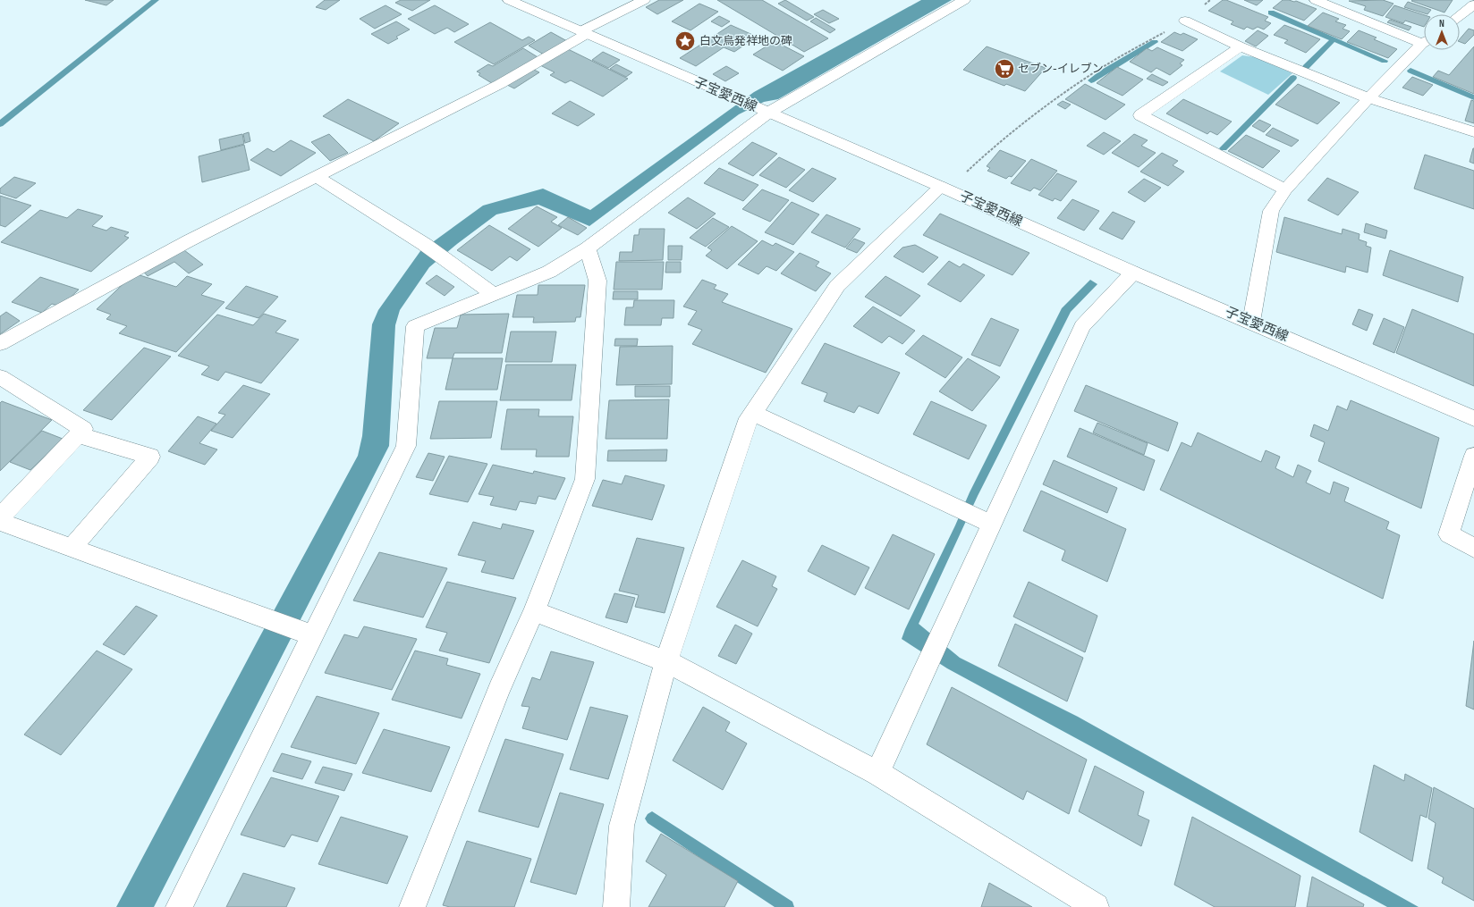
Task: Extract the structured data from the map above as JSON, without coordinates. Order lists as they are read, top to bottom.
{
  "streets": {
    "street": ["子宝愛西線"]
  },
  "places": {
    "place": ["白文鳥発祥地の碑"],
    "supermarket": ["セブン-イレブン"]
  },
  "north": "top"
}
